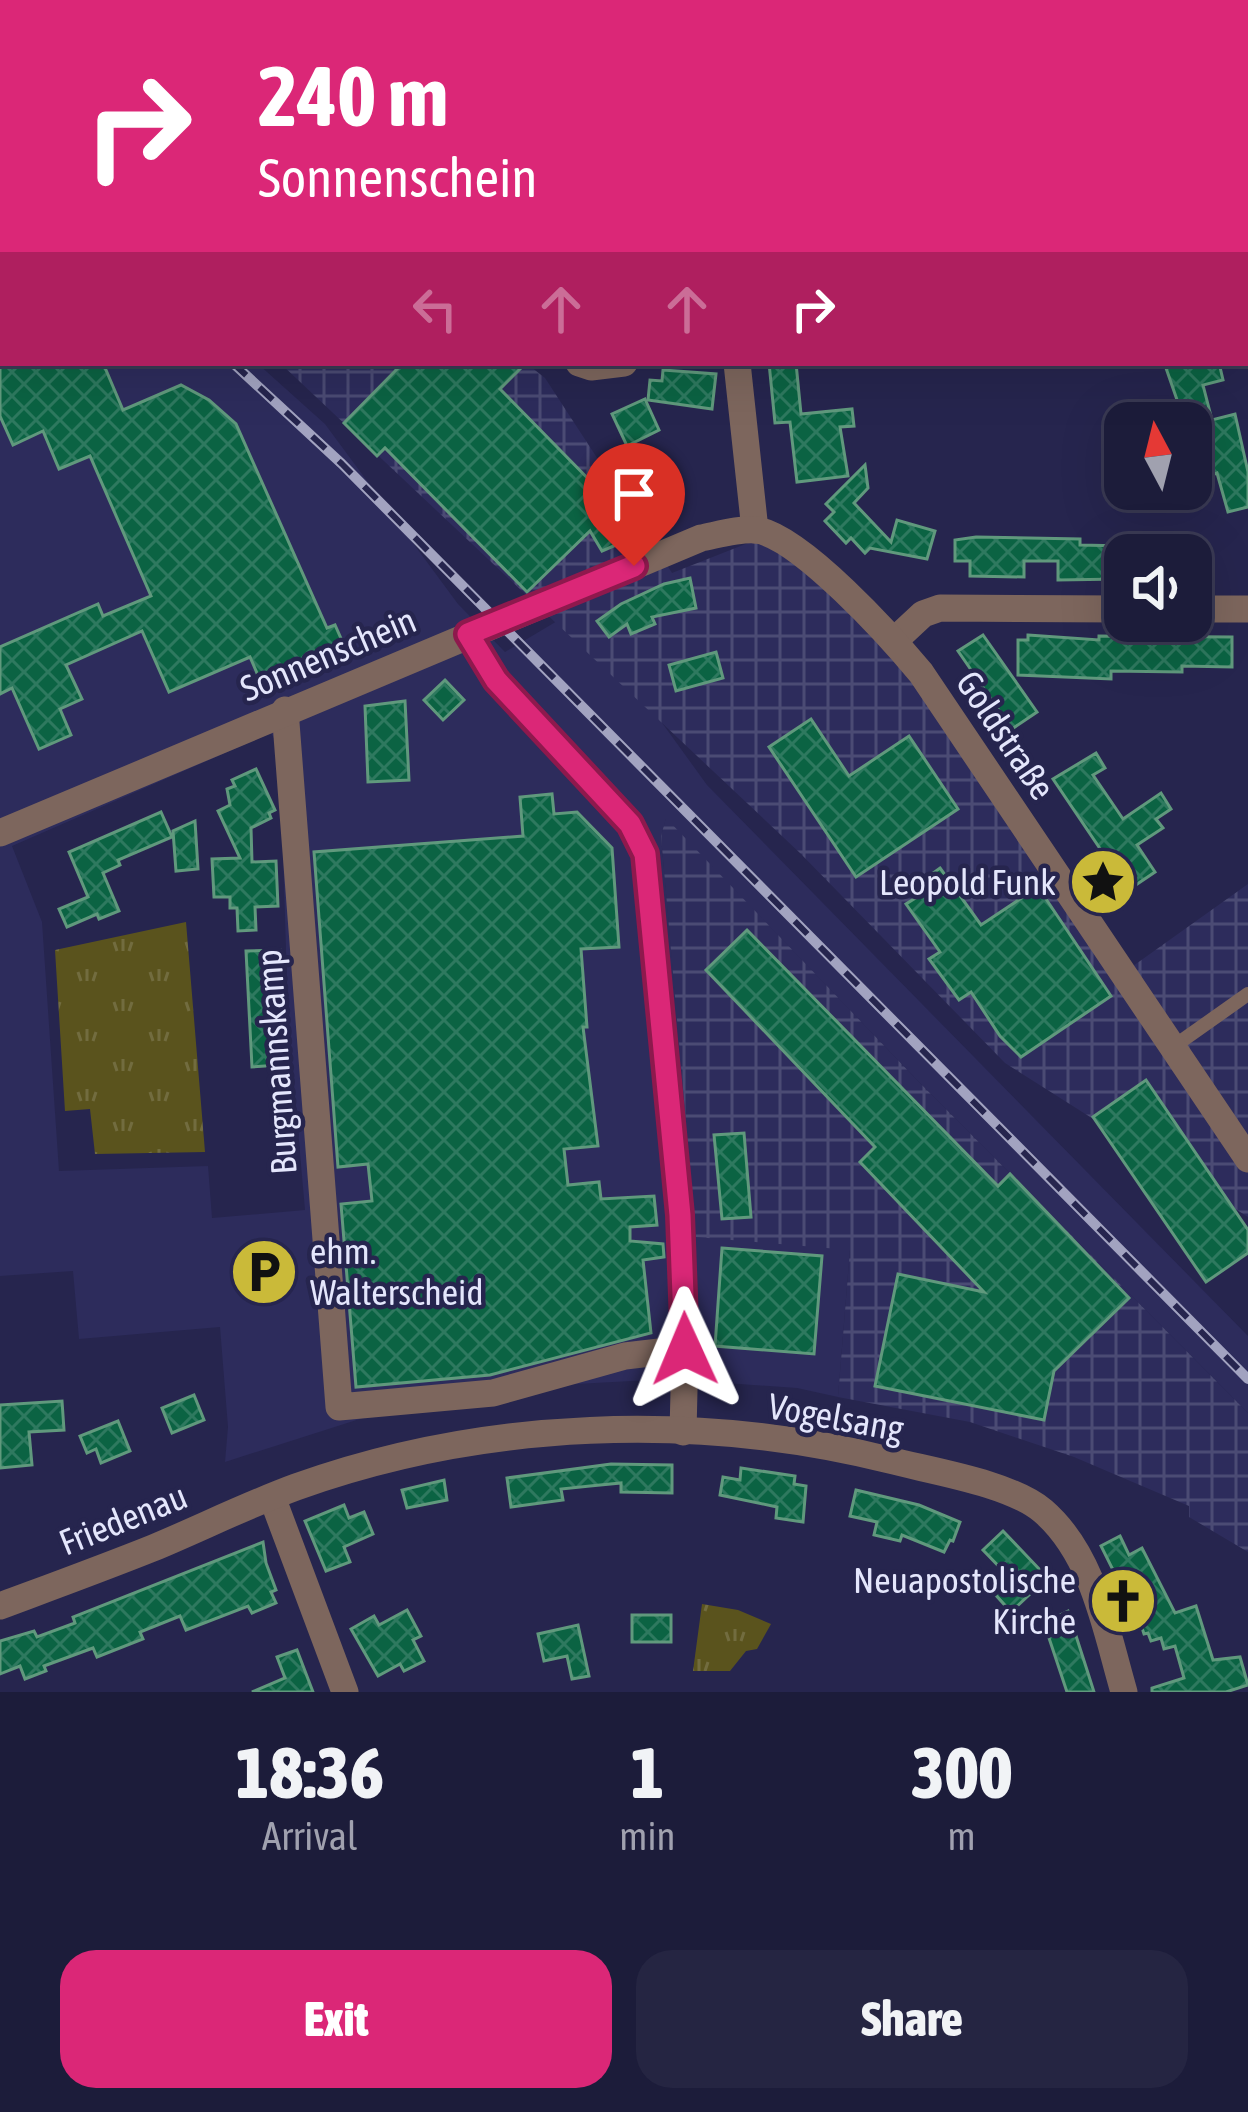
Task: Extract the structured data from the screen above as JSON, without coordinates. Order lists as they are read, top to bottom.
{
  "streets": {
    "street": [
      "Sonnenschein",
      "Goldstraße",
      "Burgmannskamp",
      "Vogelsang",
      "Friedenau"
    ]
  },
  "crossings": [
    ["Sonnenschein", "Goldstraße"],
    ["Sonnenschein", "Burgmannskamp"],
    ["Vogelsang", "Friedenau"]
  ],
  "places": {
    "place": ["Leopold Funk"],
    "parking": ["ehm. Walterscheid"],
    "church": ["Neuapostolische Kirche"]
  },
  "north": "top",
  "page": {
    "turn": ["240 m", "Sonnenschein"],
    "eta": [
      "18:36",
      "Arrival",
      "1",
      "min",
      "300",
      "m"
    ],
    "buttons": ["Exit", "Share"]
  }
}
